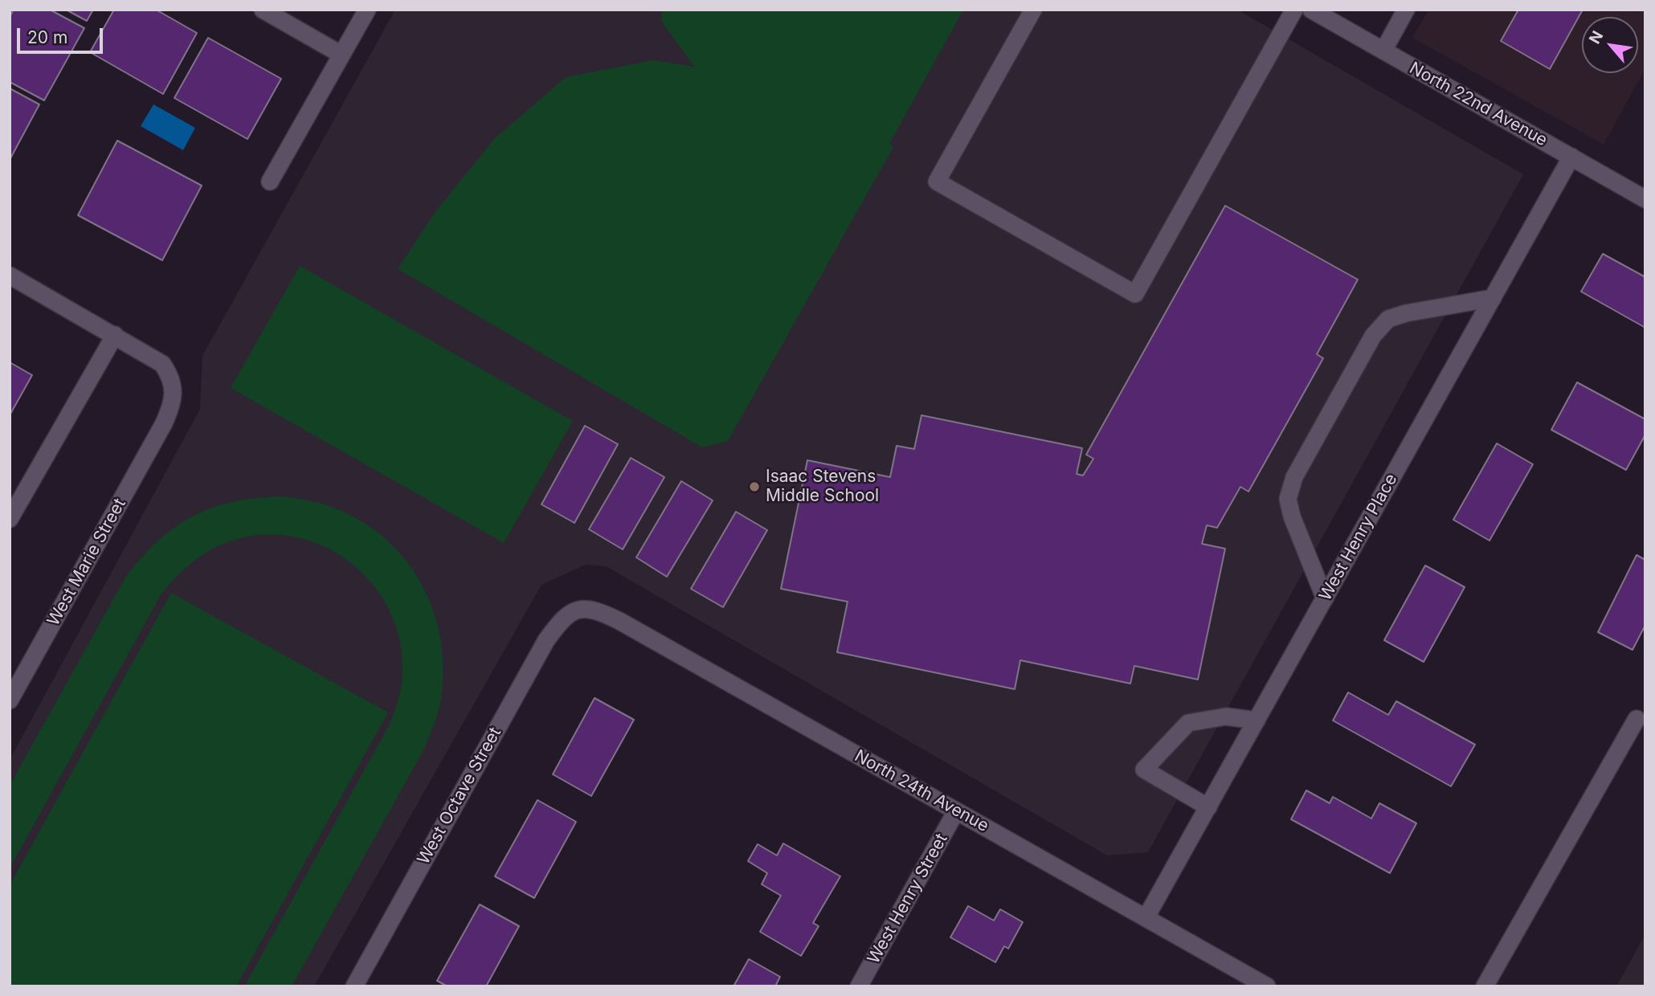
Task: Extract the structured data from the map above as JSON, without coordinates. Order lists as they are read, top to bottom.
{
  "streets": {
    "street": [
      "North 22nd Avenue",
      "West Henry Place",
      "West Marie Street",
      "North 24th Avenue",
      "West Octave Street",
      "West Henry Street"
    ]
  },
  "crossings": [
    ["North 22nd Avenue", "West Henry Place"],
    ["West Henry Place", "North 24th Avenue"],
    ["North 24th Avenue", "West Octave Street"],
    ["North 24th Avenue", "West Henry Street"]
  ],
  "places": ["Isaac Stevens Middle School"],
  "scale_bar": "20 m",
  "north": "top left"
}
